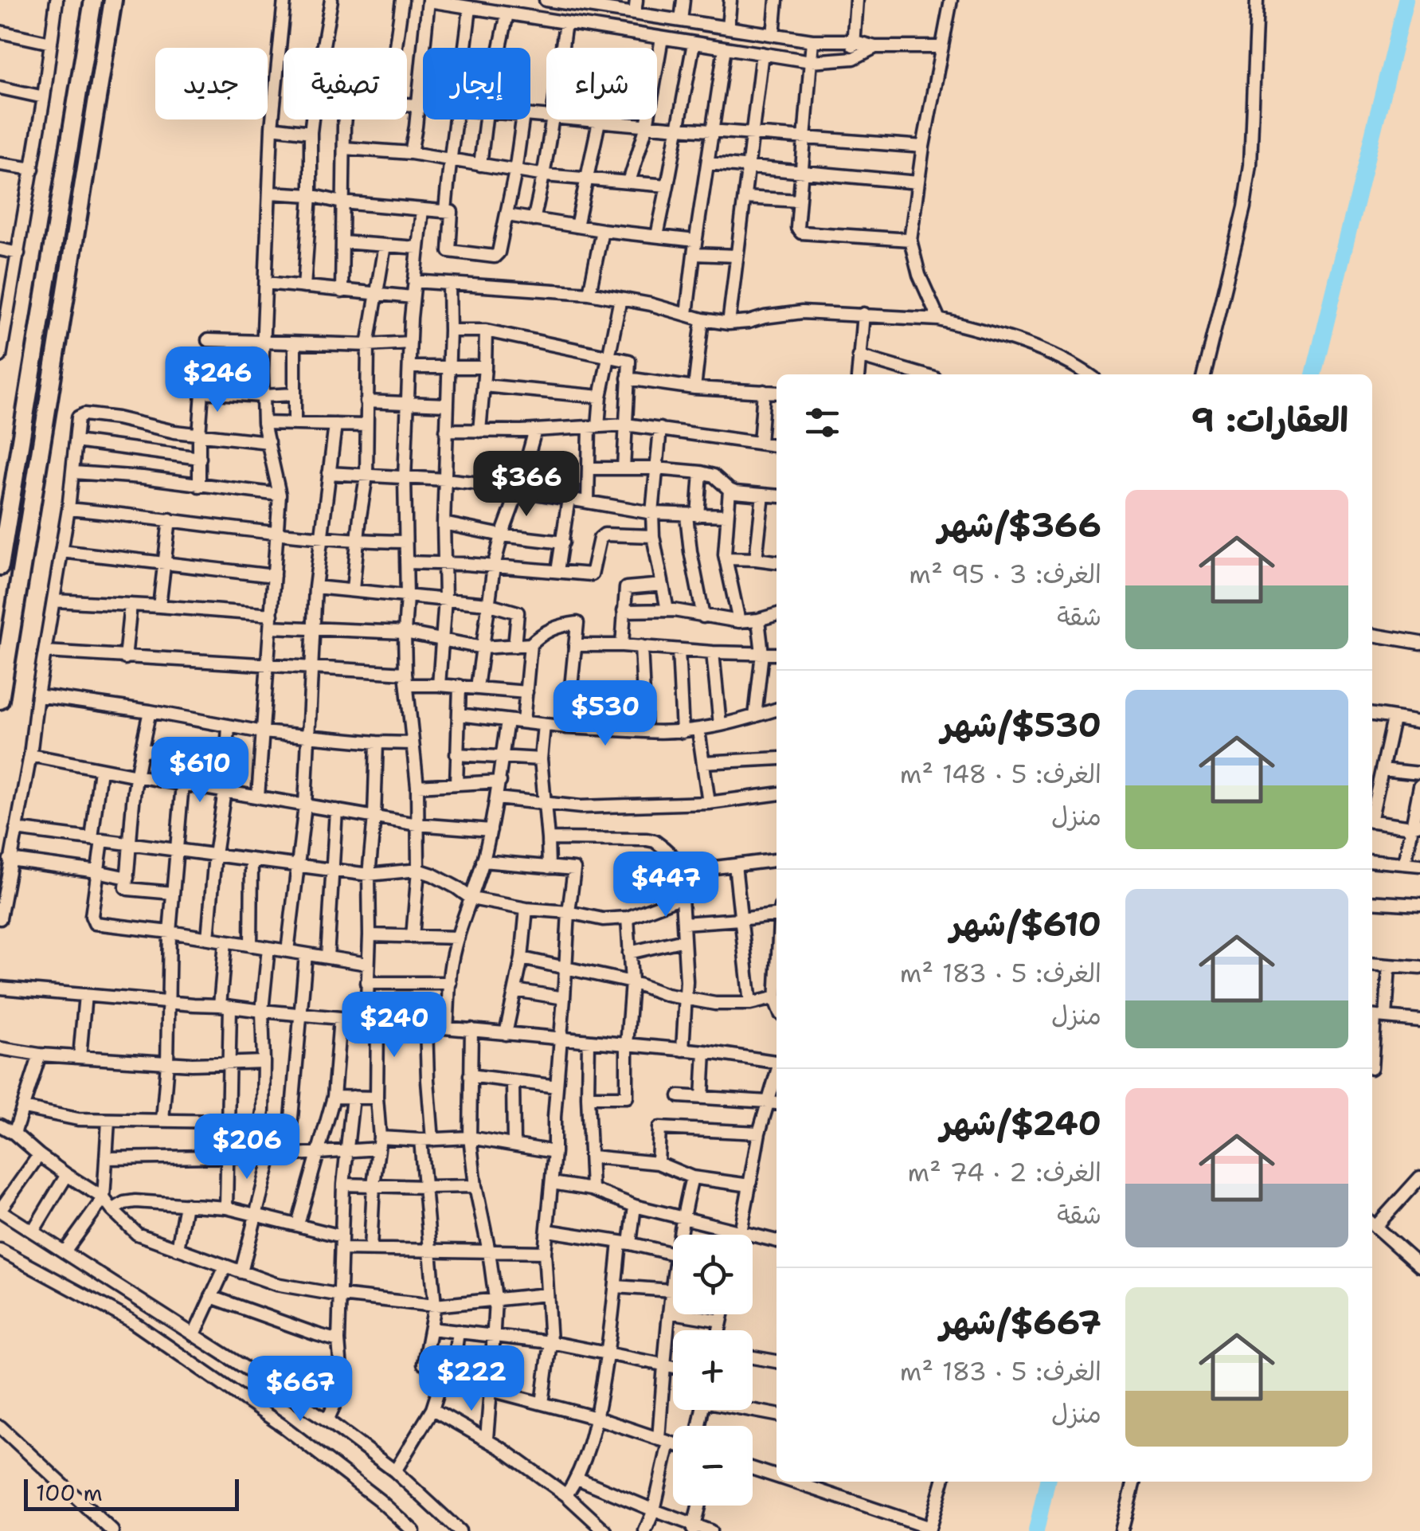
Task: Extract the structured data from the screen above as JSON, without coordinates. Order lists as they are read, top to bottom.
{
  "scale_bar": "100 m",
  "page": {
    "chip": [
      "شراء",
      "إيجار",
      "تصفية",
      "جديد"
    ],
    "price": [
      "$246",
      "$366",
      "$530",
      "$610",
      "$447",
      "$240",
      "$206",
      "$222",
      "$667"
    ],
    "heading": "العقارات: 9",
    "list": [
      {
        "name": "$366/شهر",
        "note": "الغرف: 3 · 95 m² · شقة"
      },
      {
        "name": "$530/شهر",
        "note": "الغرف: 5 · 148 m² · منزل"
      },
      {
        "name": "$610/شهر",
        "note": "الغرف: 5 · 183 m² · منزل"
      },
      {
        "name": "$240/شهر",
        "note": "الغرف: 2 · 74 m² · شقة"
      },
      {
        "name": "$667/شهر",
        "note": "الغرف: 5 · 183 m² · منزل"
      }
    ],
    "map_buttons": ["+", "−"],
    "scale": "100 m"
  }
}
